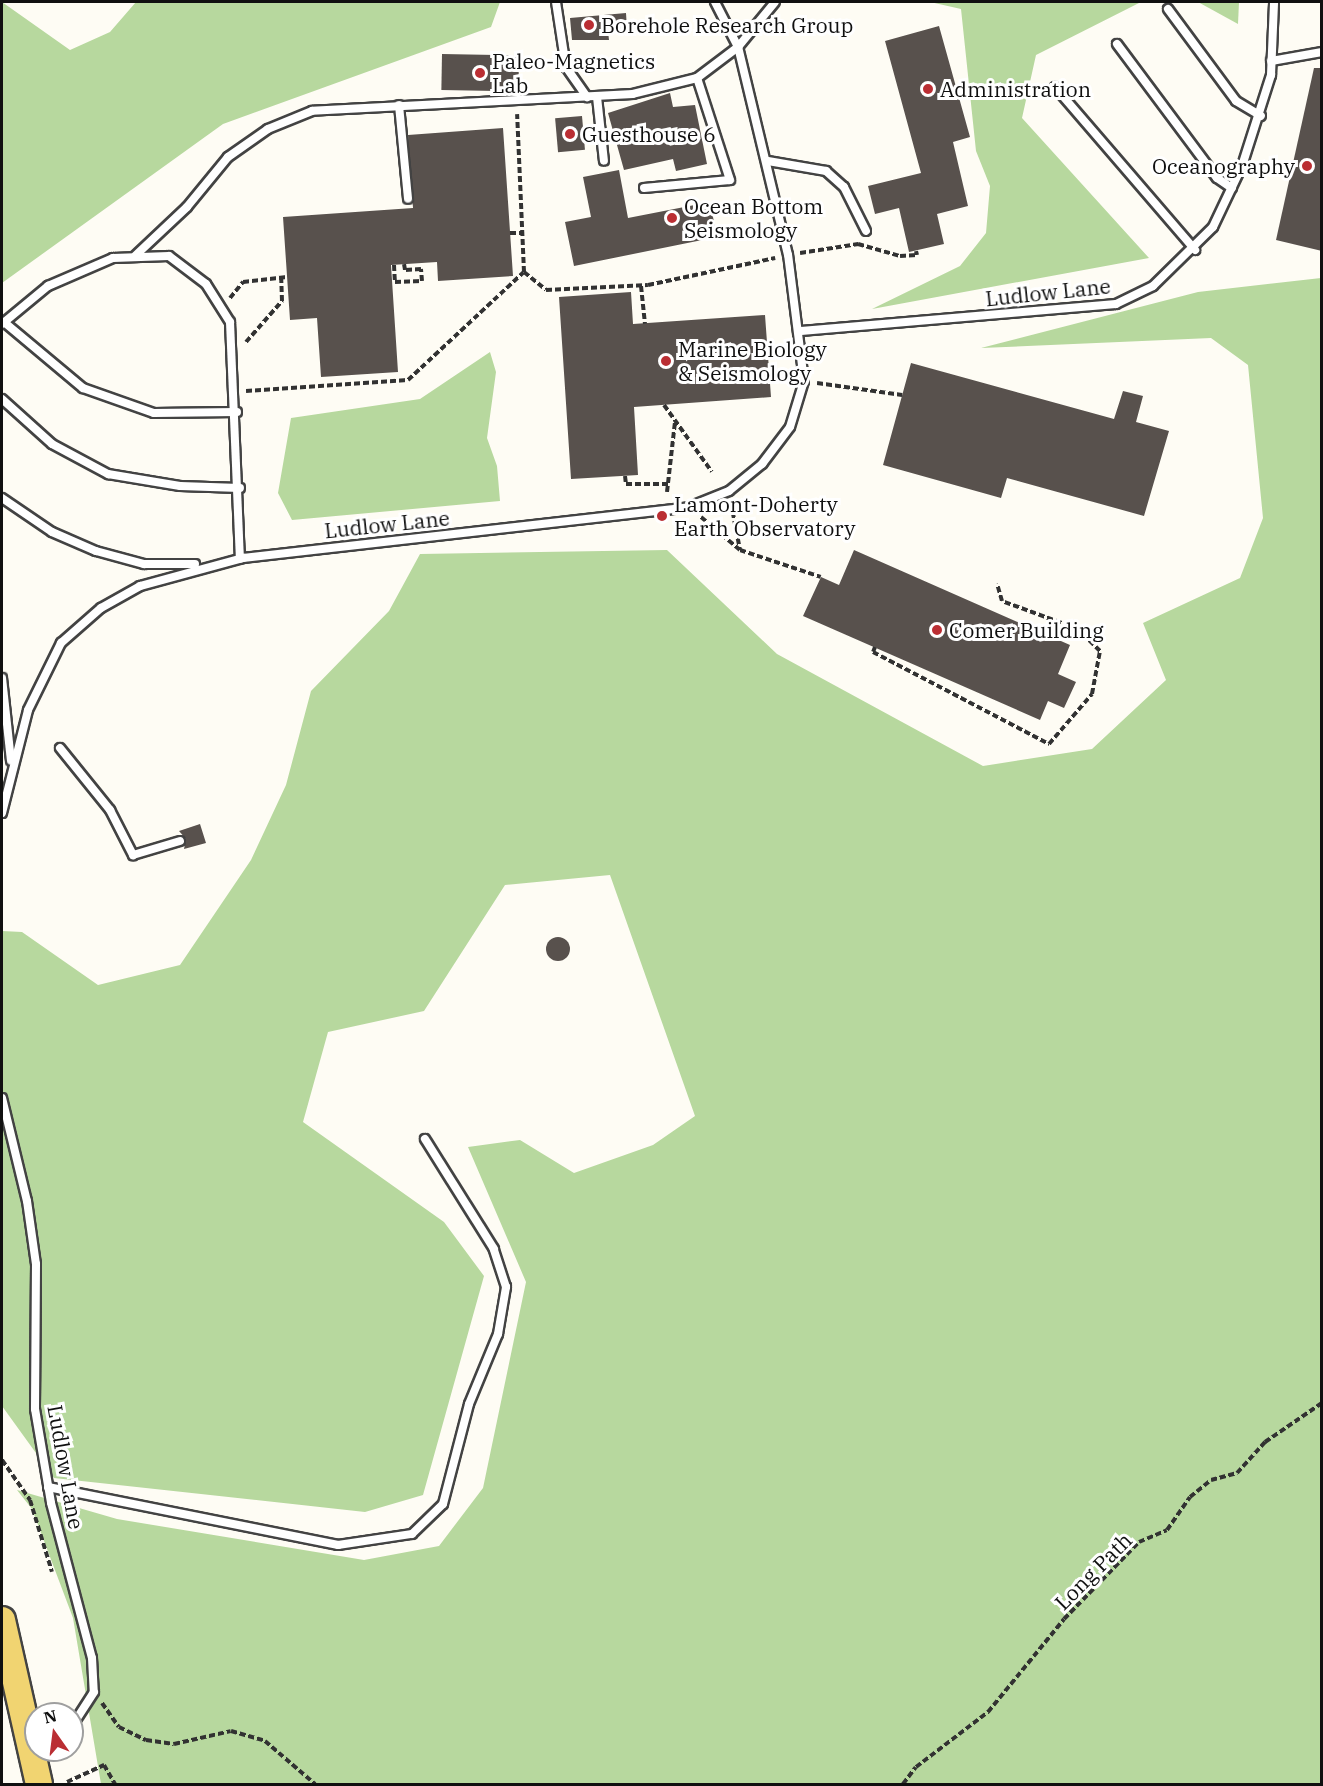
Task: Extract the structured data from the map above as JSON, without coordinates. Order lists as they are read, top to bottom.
{
  "streets": {
    "lane": ["Ludlow Lane"],
    "path": ["Long Path"]
  },
  "places": [
    "Borehole Research Group",
    "Paleo-Magnetics Lab",
    "Administration",
    "Guesthouse 6",
    "Oceanography",
    "Ocean Bottom Seismology",
    "Marine Biology & Seismology",
    "Lamont-Doherty Earth Observatory",
    "Comer Building"
  ],
  "north": "top"
}
